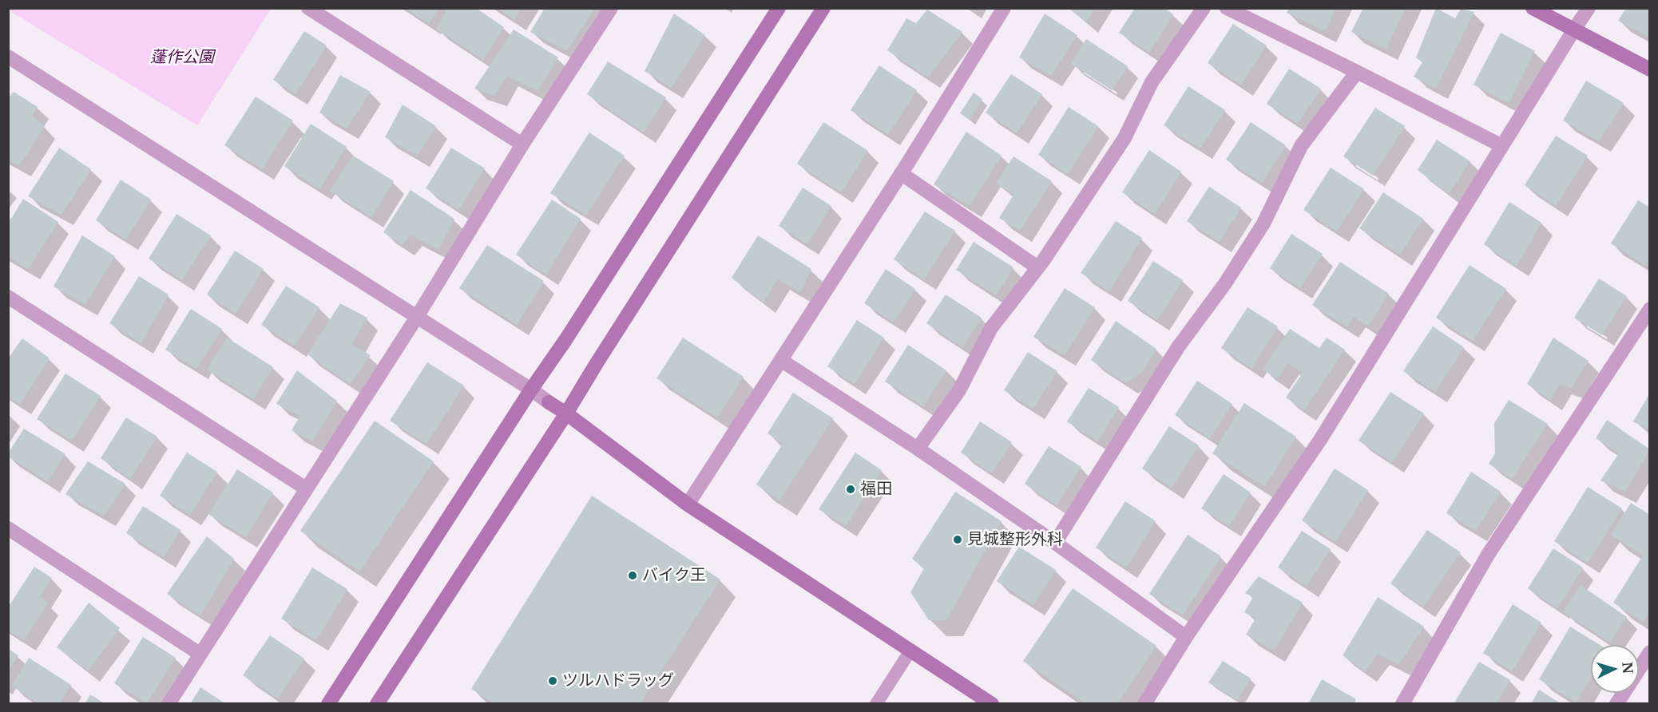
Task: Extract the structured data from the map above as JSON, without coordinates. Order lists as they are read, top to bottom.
{
  "parks": ["蓬作公園"],
  "places": [
    "福田",
    "見城整形外科",
    "バイク王",
    "ツルハドラッグ"
  ],
  "north": "right"
}
